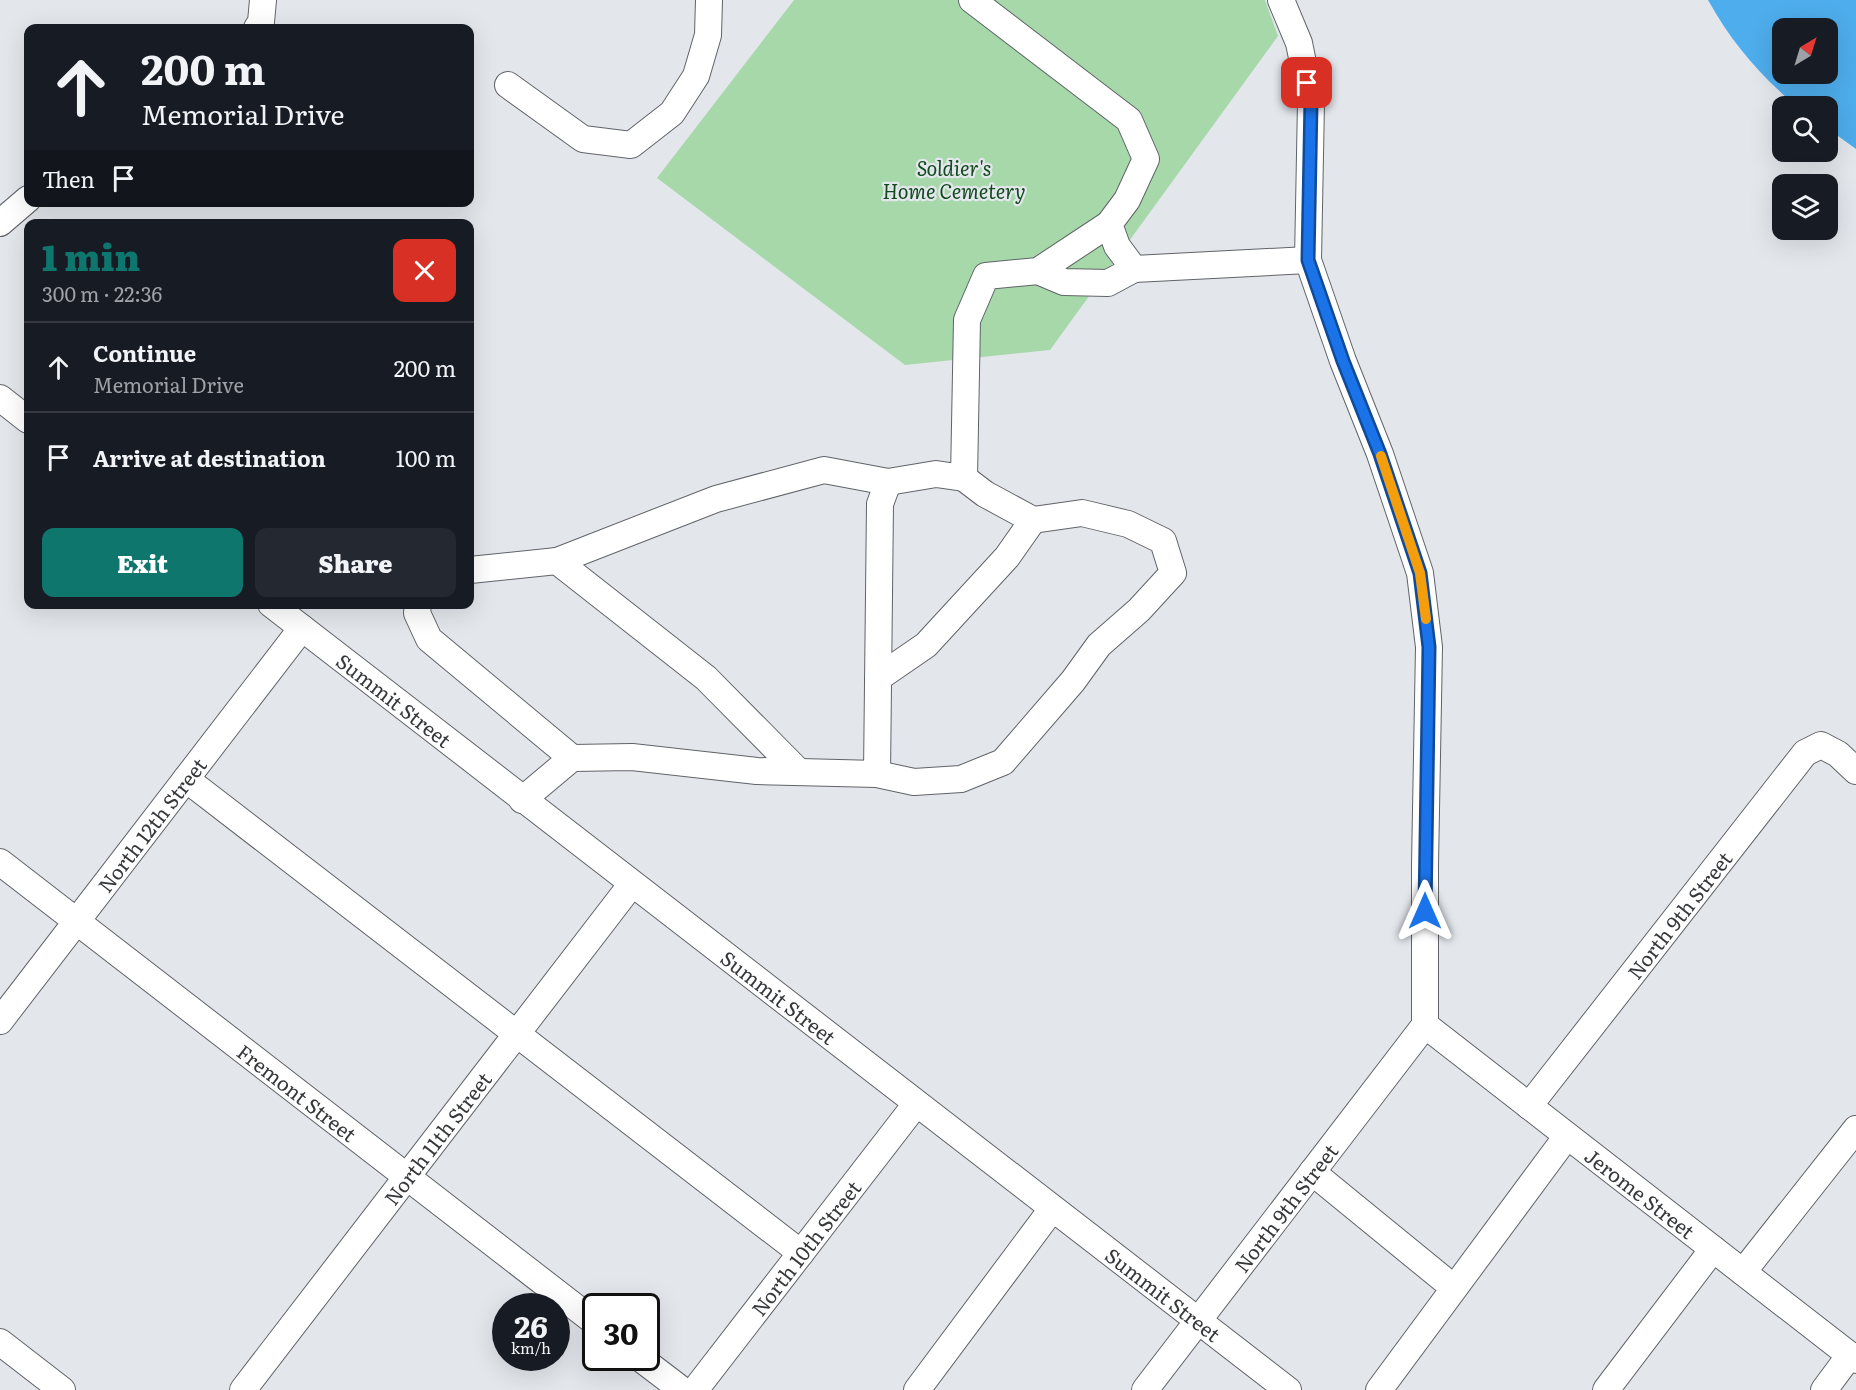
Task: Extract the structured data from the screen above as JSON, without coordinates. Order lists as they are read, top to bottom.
{
  "streets": {
    "street": [
      "Summit Street",
      "North 12th Street",
      "North 9th Street",
      "Fremont Street",
      "North 11th Street",
      "Jerome Street",
      "North 10th Street"
    ]
  },
  "crossings": [
    ["Summit Street", "North 12th Street"],
    ["Summit Street", "North 9th Street"],
    ["Summit Street", "North 11th Street"],
    ["Summit Street", "North 10th Street"],
    ["North 12th Street", "Fremont Street"],
    ["North 9th Street", "Jerome Street"],
    ["Fremont Street", "North 11th Street"]
  ],
  "parks": ["Soldier's Home Cemetery"],
  "north": "top right",
  "page": {
    "turn": ["200 m", "Memorial Drive"],
    "then": "Then",
    "heading": ["1 min", "300 m · 22:36"],
    "list": [
      {
        "name": "Continue",
        "note": "Memorial Drive",
        "value": "200 m"
      },
      {
        "name": "Arrive at destination",
        "value": "100 m"
      }
    ],
    "buttons": ["Exit", "Share"],
    "speed": "26 km/h",
    "limit": "30"
  }
}
